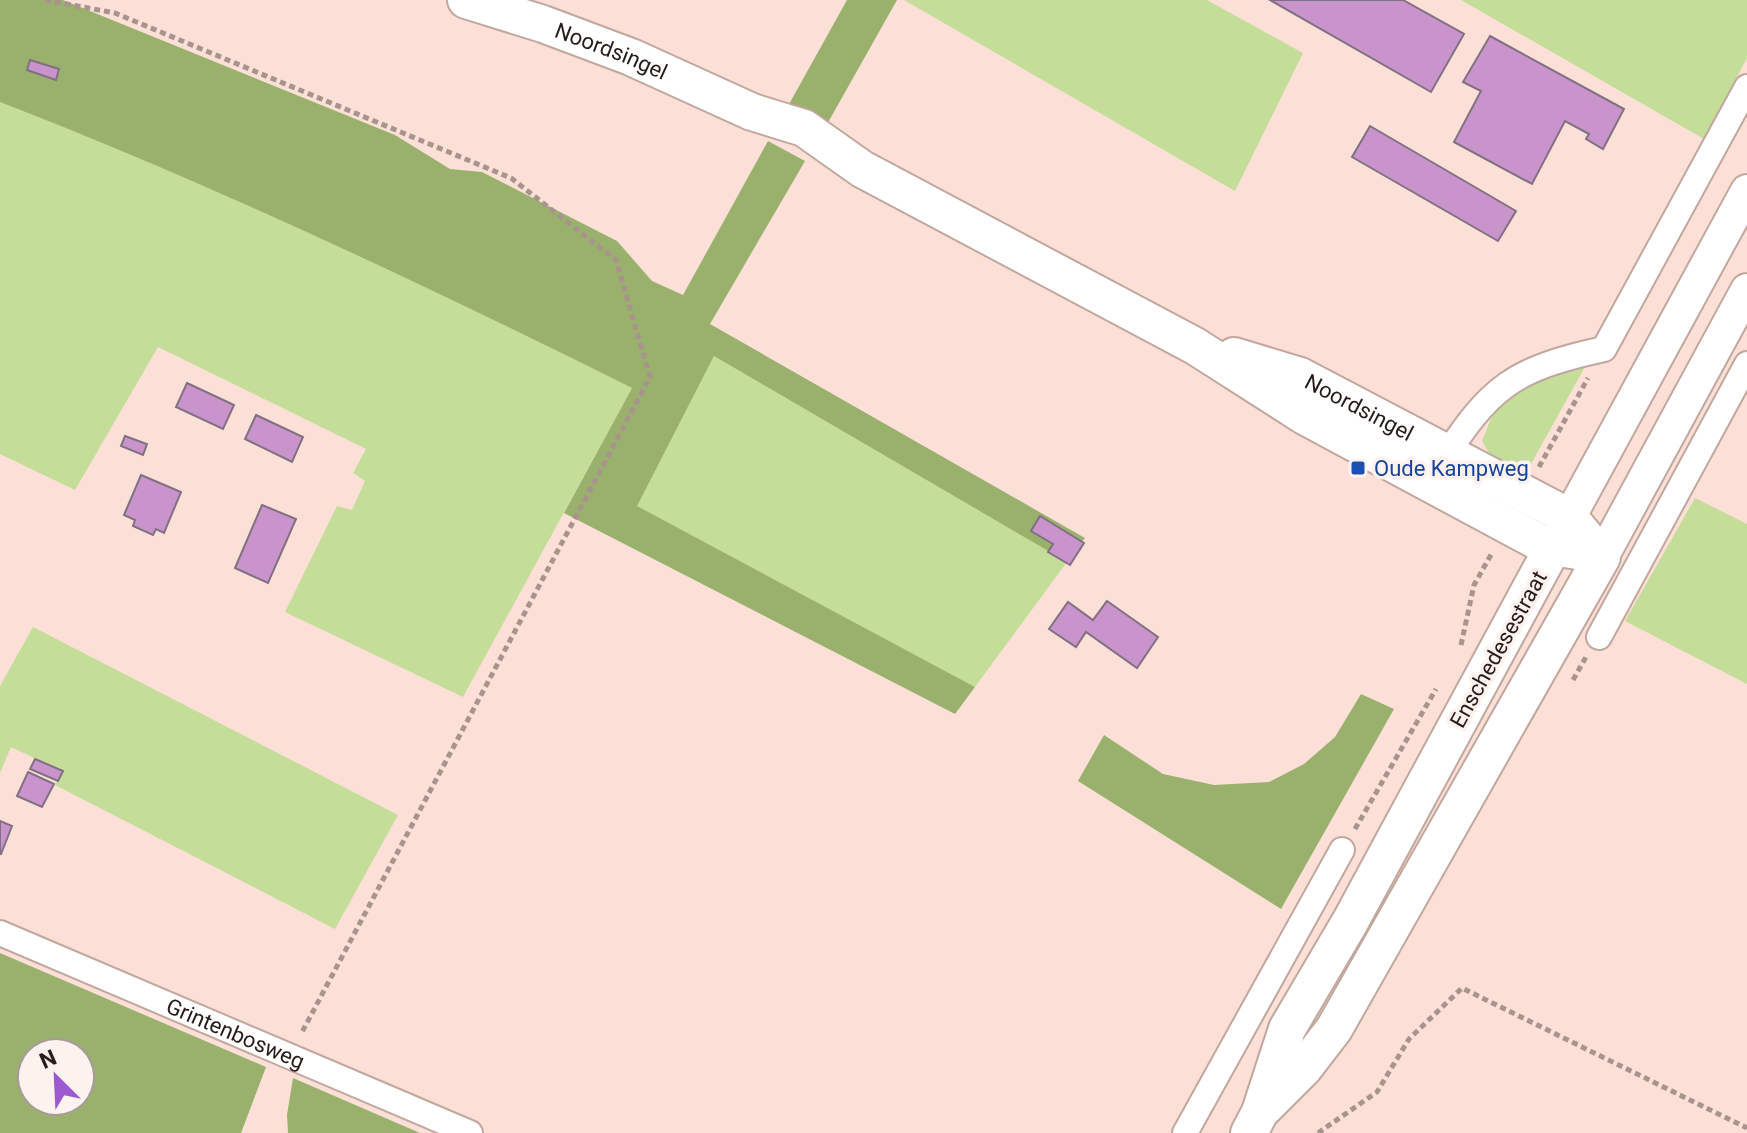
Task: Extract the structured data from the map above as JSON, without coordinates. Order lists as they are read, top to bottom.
{
  "streets": {
    "main road": ["Noordsingel", "Enschedesestraat"],
    "street": ["Grintenbosweg"]
  },
  "crossings": [
    ["Noordsingel", "Enschedesestraat"]
  ],
  "places": {
    "transit": ["Oude Kampweg"]
  },
  "north": "top left"
}
